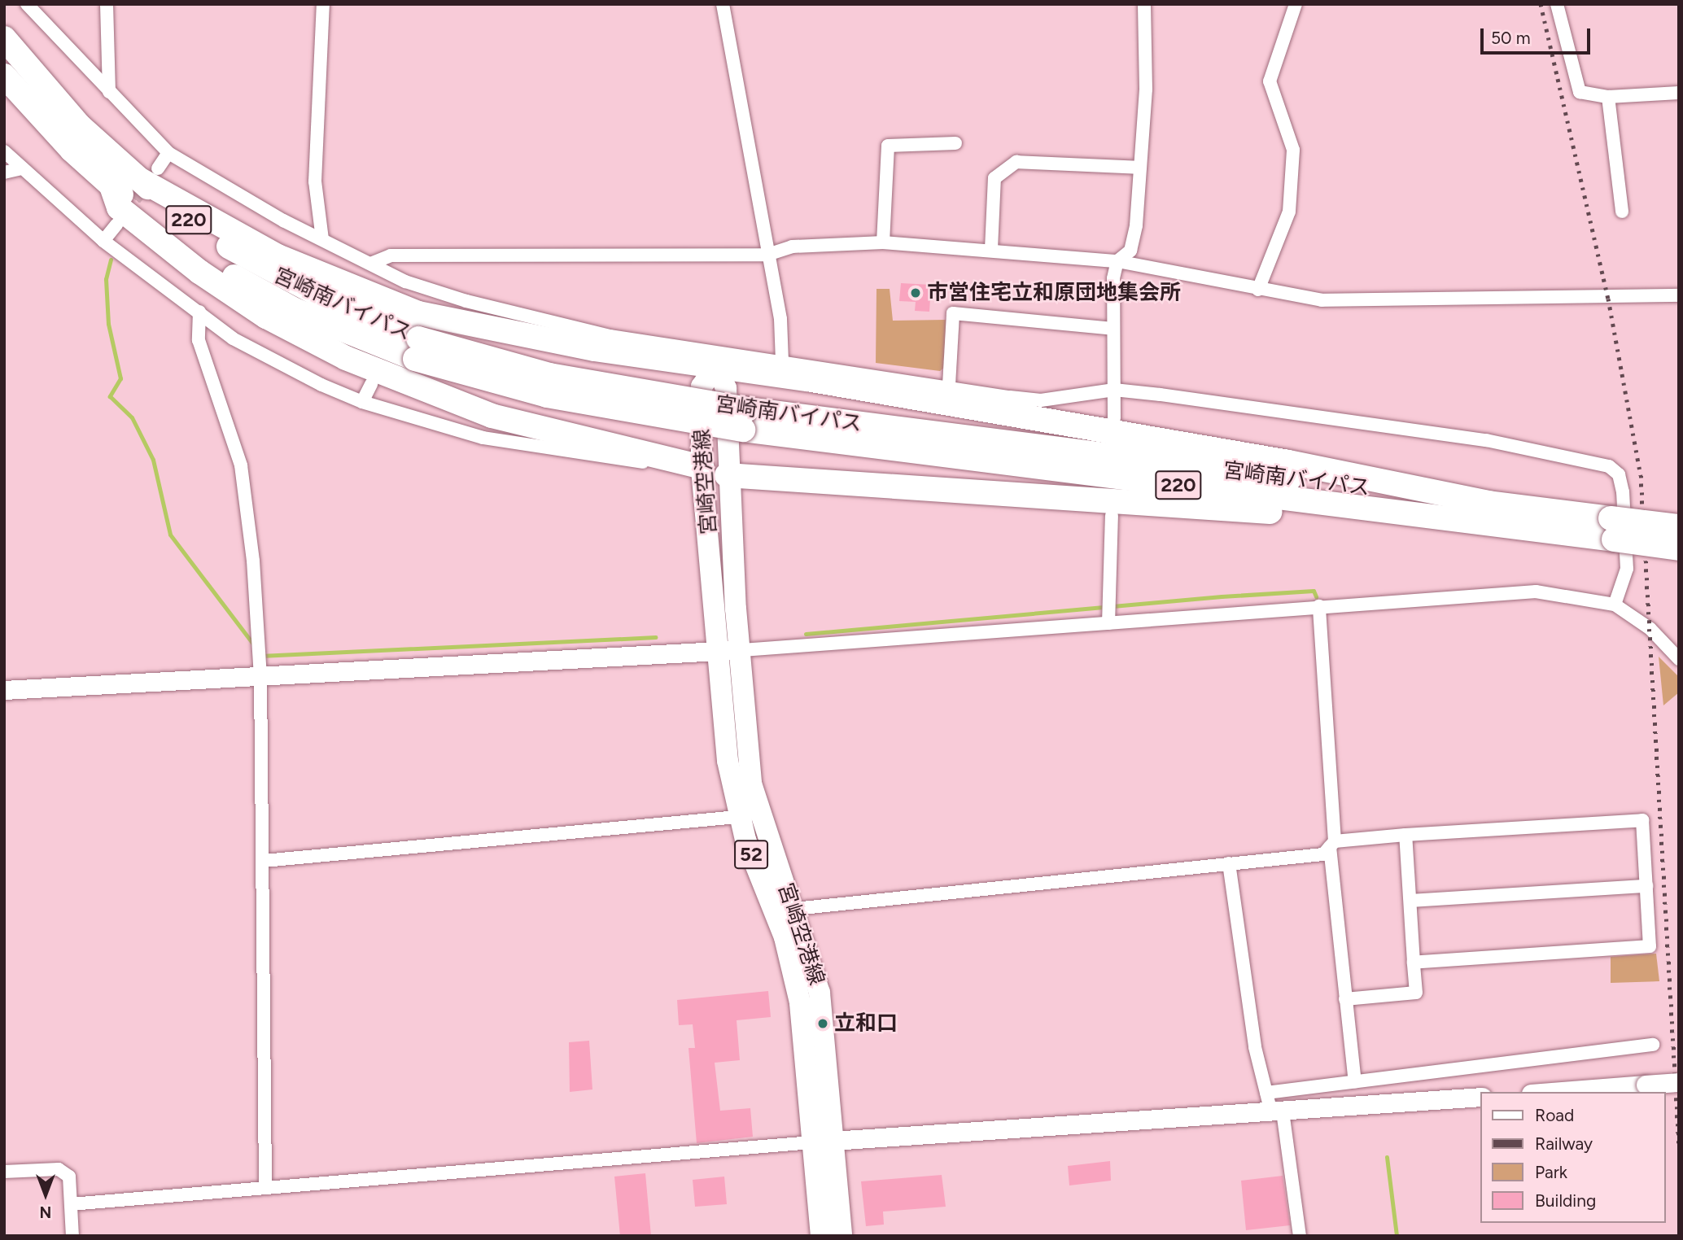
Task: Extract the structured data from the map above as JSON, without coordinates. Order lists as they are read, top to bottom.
{
  "streets": {
    "highway": ["220", "宮崎南バイパス"],
    "main road": ["宮崎空港線", "52"]
  },
  "crossings": [
    ["220", "宮崎南バイパス"],
    ["220", "宮崎空港線"]
  ],
  "places": ["市営住宅立和原団地集会所", "立和口"],
  "legend": [
    "Road",
    "Railway",
    "Park",
    "Building"
  ],
  "scale_bar": "50 m",
  "north": "bottom"
}
